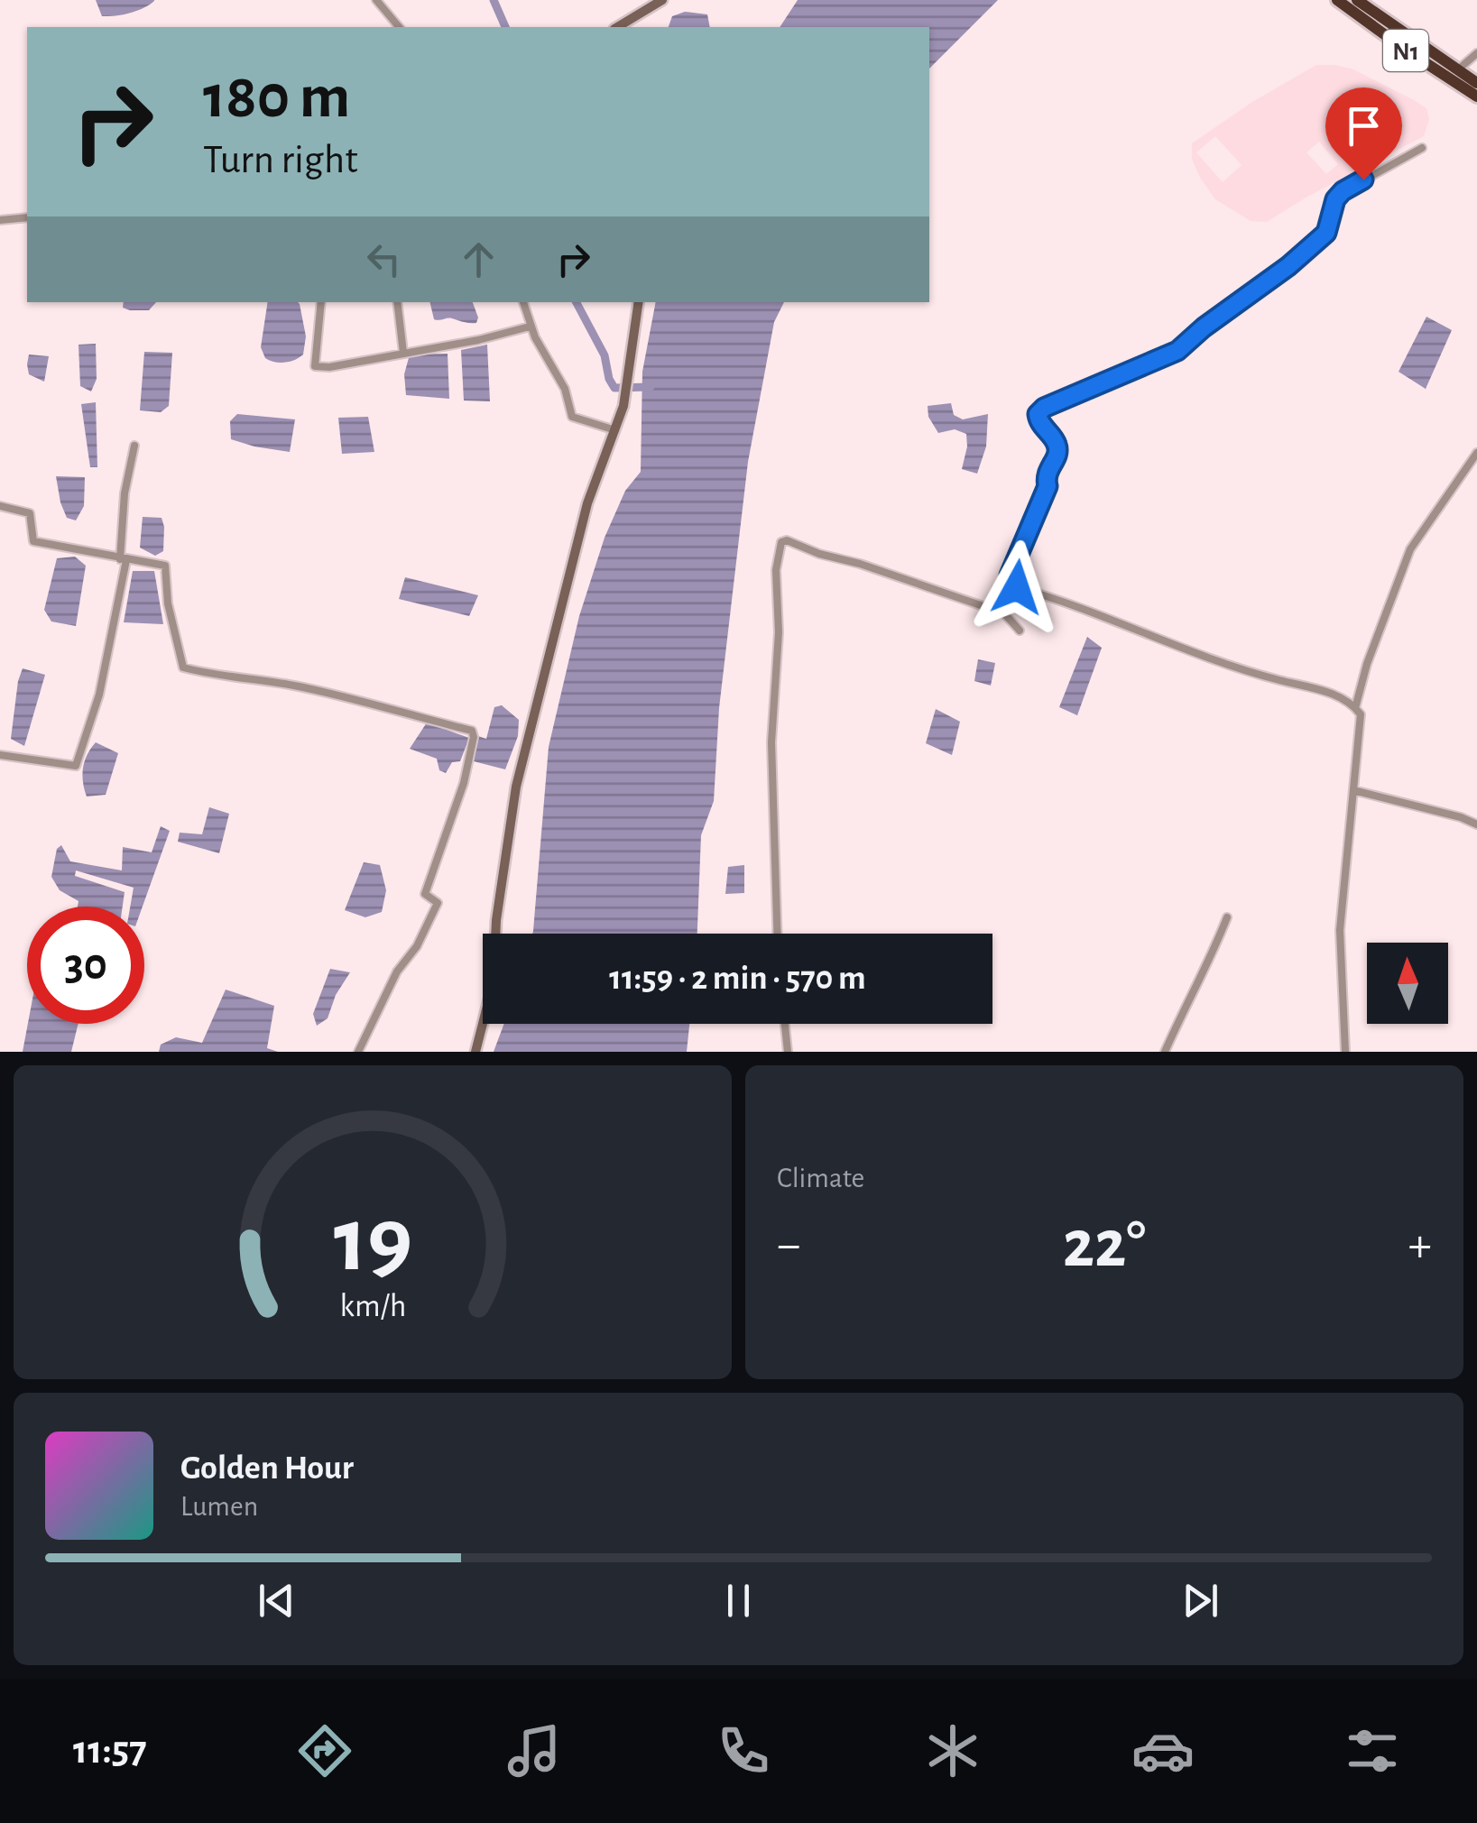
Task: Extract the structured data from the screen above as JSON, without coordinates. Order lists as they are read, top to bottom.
{
  "streets": {
    "highway": ["N1"]
  },
  "north": "top",
  "page": {
    "turn": ["180 m", "Turn right"],
    "limit": "30",
    "trip": "11:59 · 2 min · 570 m",
    "tile": "Climate",
    "heat": ["−", "22°", "+"],
    "song": ["Golden Hour", "Lumen"],
    "tabs": "11:57",
    "gauge": ["19", "km/h"]
  }
}
